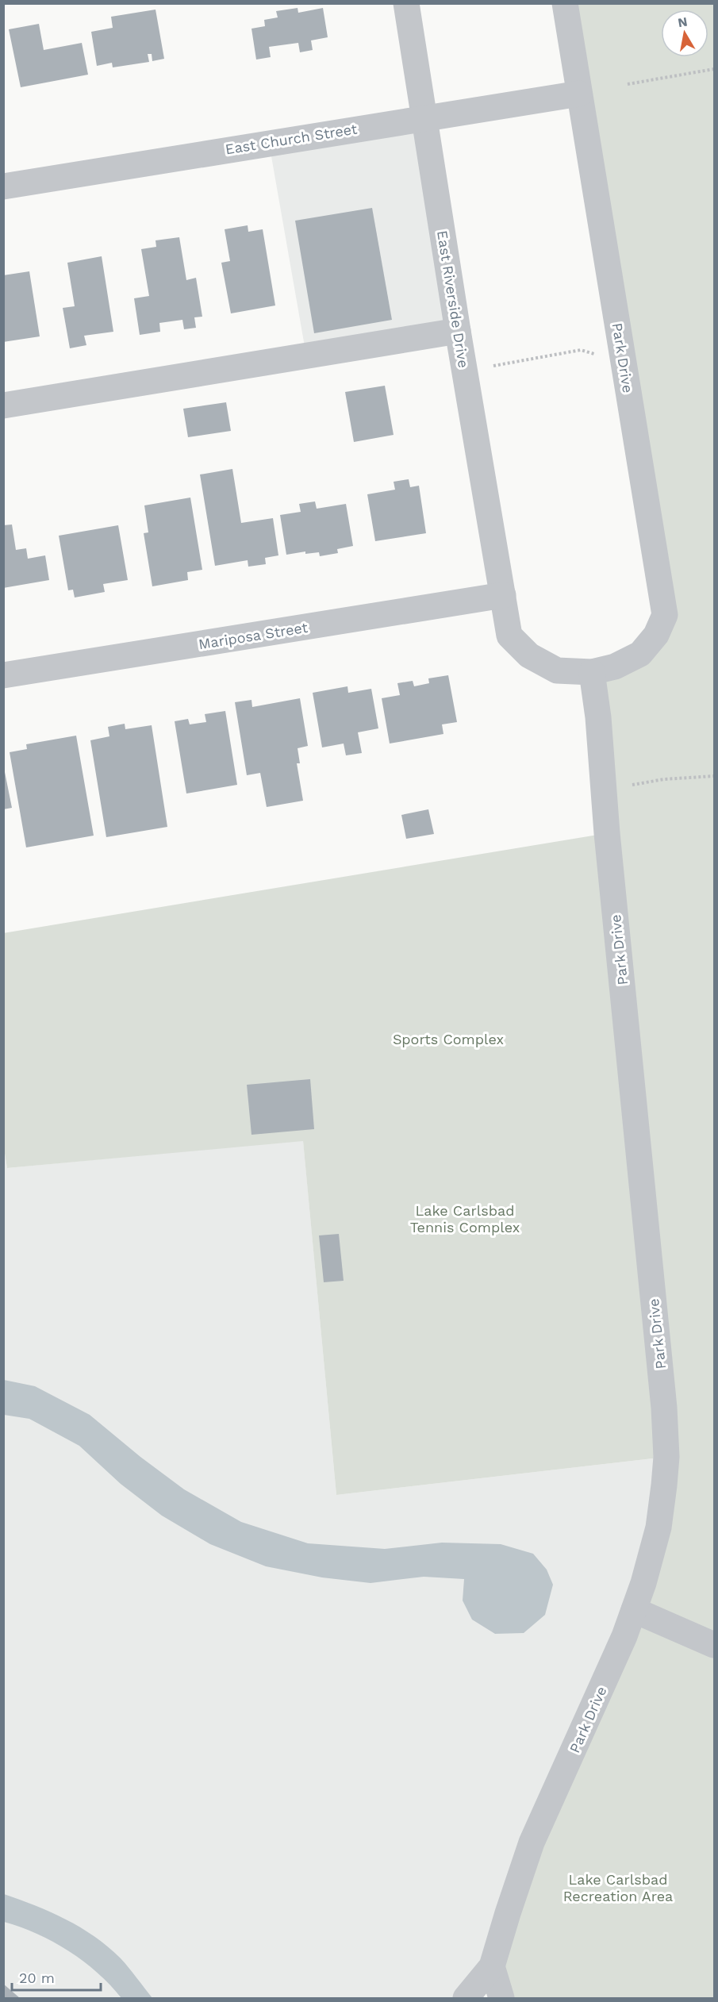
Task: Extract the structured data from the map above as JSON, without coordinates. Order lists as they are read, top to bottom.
{
  "streets": {
    "street": [
      "East Church Street",
      "East Riverside Drive",
      "Park Drive",
      "Mariposa Street"
    ]
  },
  "crossings": [
    ["East Church Street", "East Riverside Drive"],
    ["East Church Street", "Park Drive"],
    ["East Riverside Drive", "Park Drive"],
    ["East Riverside Drive", "Mariposa Street"],
    ["Park Drive", "Mariposa Street"]
  ],
  "parks": ["Sports Complex", "Lake Carlsbad Tennis Complex", "Lake Carlsbad Recreation Area"],
  "scale_bar": "20 m",
  "north": "top"
}
